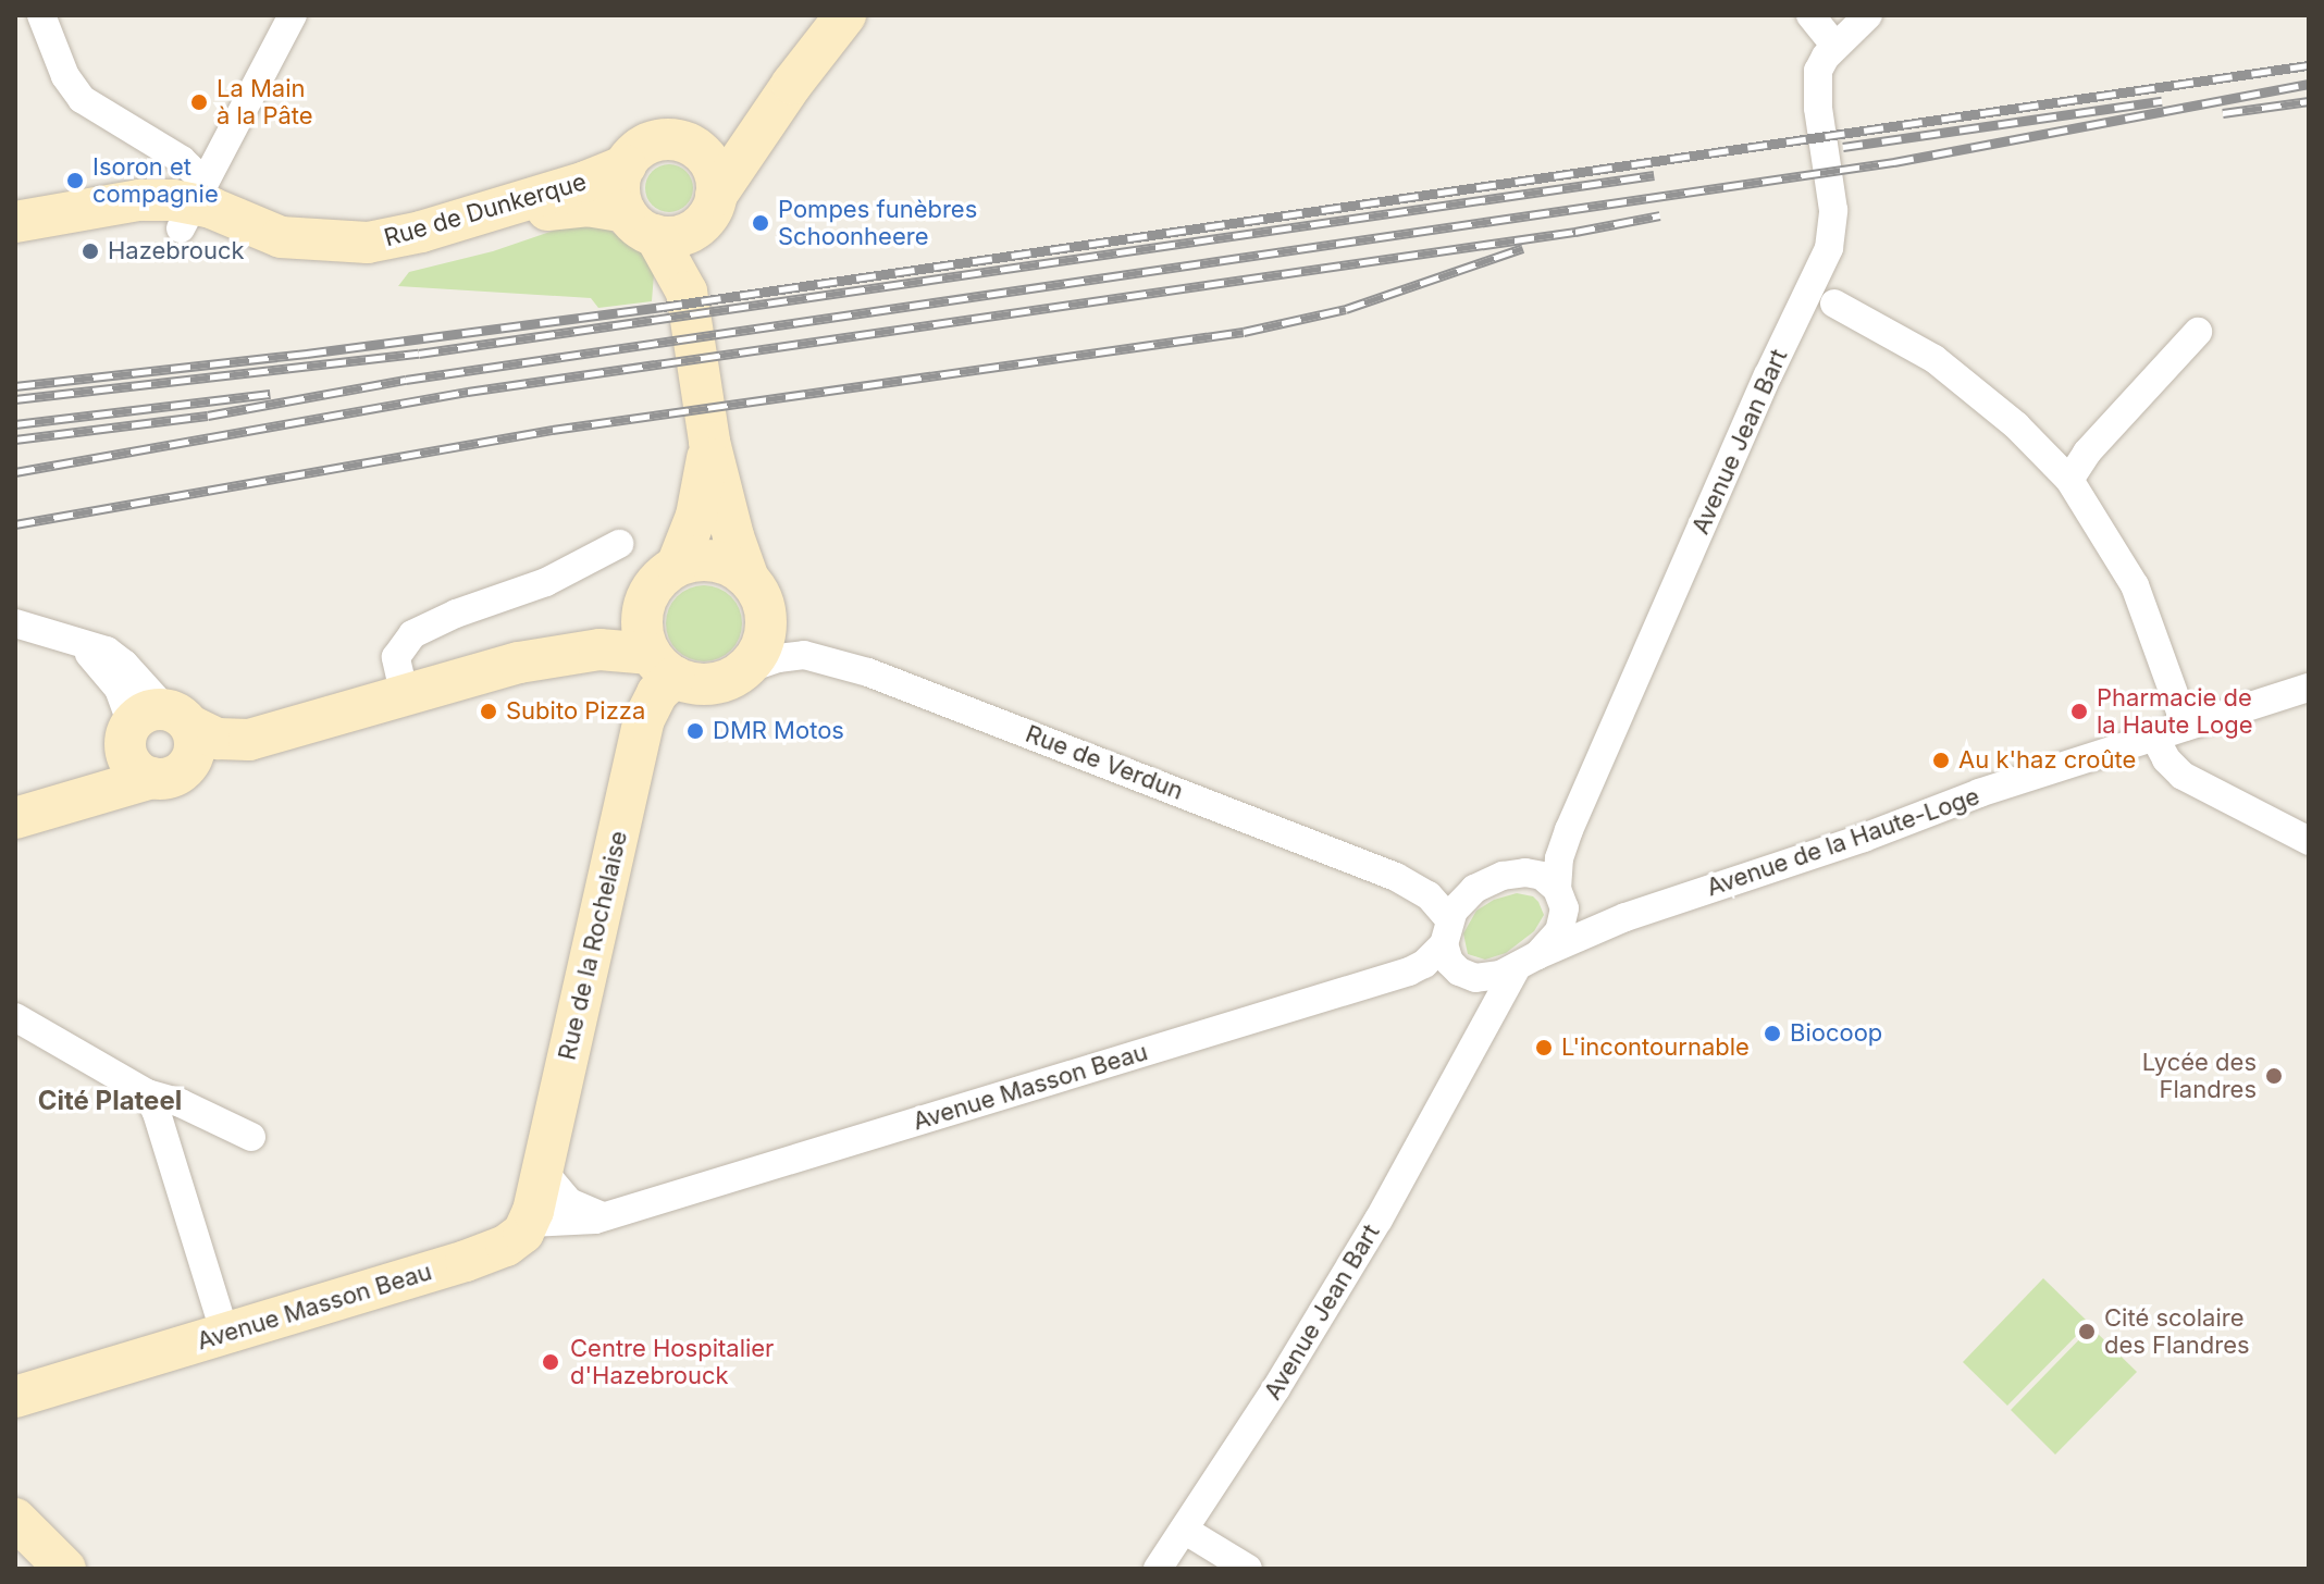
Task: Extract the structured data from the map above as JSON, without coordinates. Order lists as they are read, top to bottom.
{
  "streets": {
    "main road": ["Rue de Dunkerque", "Rue de la Rochelaise", "Avenue Masson Beau"],
    "street": ["Avenue Jean Bart", "Rue de Verdun", "Avenue de la Haute-Loge"]
  },
  "crossings": [
    ["Avenue Jean Bart", "Rue de Verdun"],
    ["Avenue Jean Bart", "Avenue de la Haute-Loge"],
    ["Avenue Jean Bart", "Avenue Masson Beau"],
    ["Rue de Verdun", "Avenue de la Haute-Loge"],
    ["Rue de Verdun", "Rue de la Rochelaise"],
    ["Rue de Verdun", "Avenue Masson Beau"],
    ["Avenue de la Haute-Loge", "Avenue Masson Beau"],
    ["Rue de la Rochelaise", "Avenue Masson Beau"]
  ],
  "districts": ["Cité Plateel"],
  "places": [
    "La Main à la Pâte",
    "Isoron et compagnie",
    "Pompes funèbres Schoonheere",
    "Hazebrouck",
    "Subito Pizza",
    "Pharmacie de la Haute Loge",
    "DMR Motos",
    "Au k'haz croûte",
    "Biocoop",
    "L'incontournable",
    "Lycée des Flandres",
    "Cité scolaire des Flandres",
    "Centre Hospitalier d'Hazebrouck"
  ]
}
